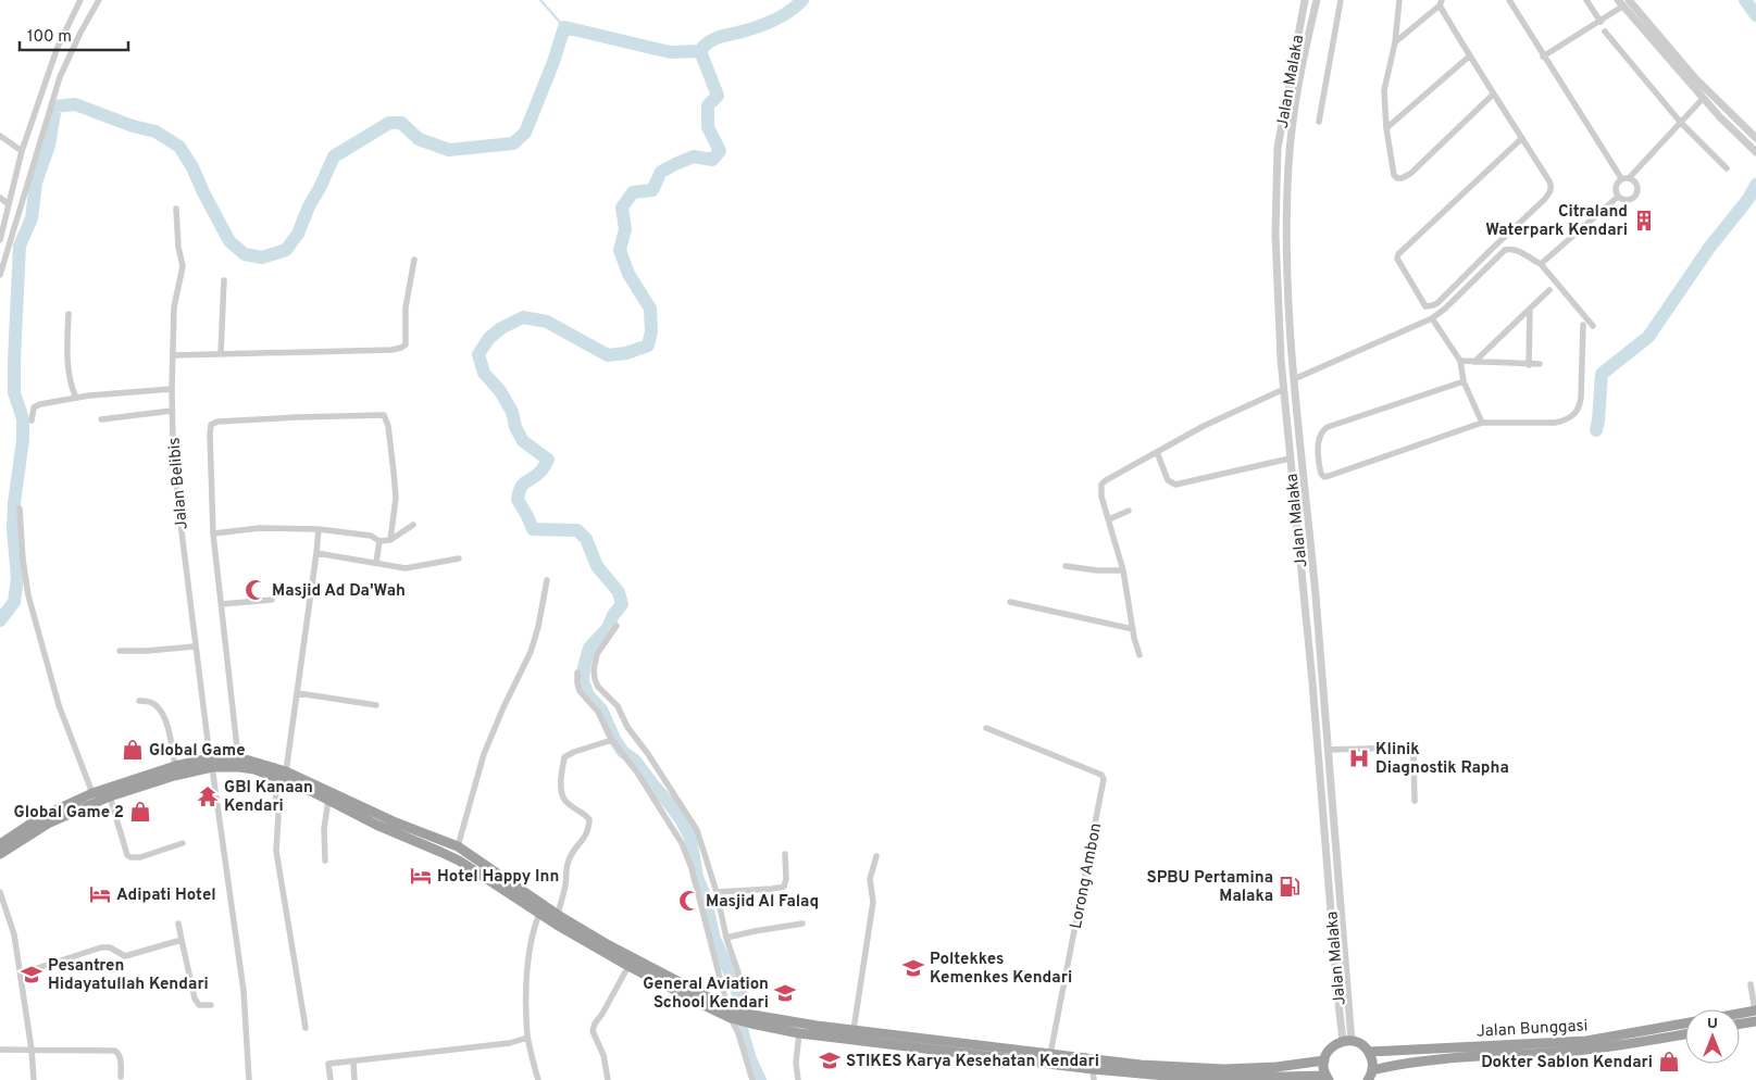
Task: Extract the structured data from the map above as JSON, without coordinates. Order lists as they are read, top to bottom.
{
  "streets": {
    "highway": ["Jalan Bunggasi"],
    "street": ["Jalan Malaka", "Jalan Belibis", "Lorong Ambon"]
  },
  "places": {
    "building": ["Citraland Waterpark Kendari"],
    "mosque": ["Masjid Ad Da'Wah", "Masjid Al Falaq"],
    "shop": ["Global Game", "Global Game 2", "Dokter Sablon Kendari"],
    "hospital": ["Klinik Diagnostik Rapha"],
    "temple": ["GBI Kanaan Kendari"],
    "hotel": ["Hotel Happy Inn", "Adipati Hotel"],
    "fuel station": ["SPBU Pertamina Malaka"],
    "school or university": [
      "Poltekkes Kemenkes Kendari",
      "Pesantren Hidayatullah Kendari",
      "General Aviation School Kendari",
      "STIKES Karya Kesehatan Kendari"
    ]
  },
  "scale_bar": "100 m",
  "north": "top"
}
